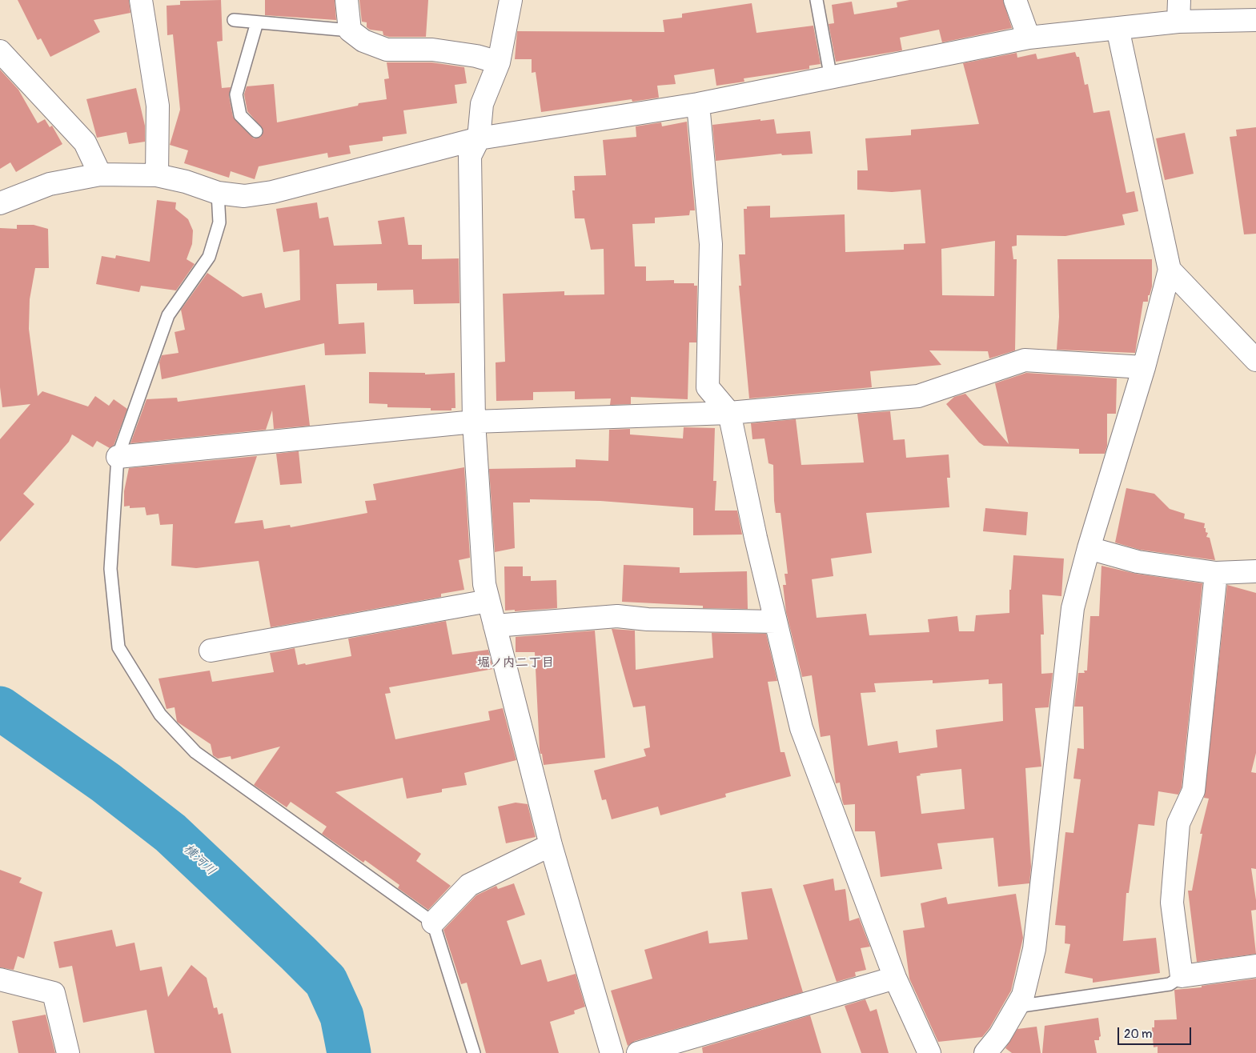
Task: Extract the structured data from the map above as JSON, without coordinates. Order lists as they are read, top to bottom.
{
  "districts": ["堀ノ内二丁目"],
  "water": ["横河川"],
  "scale_bar": "20 m"
}
